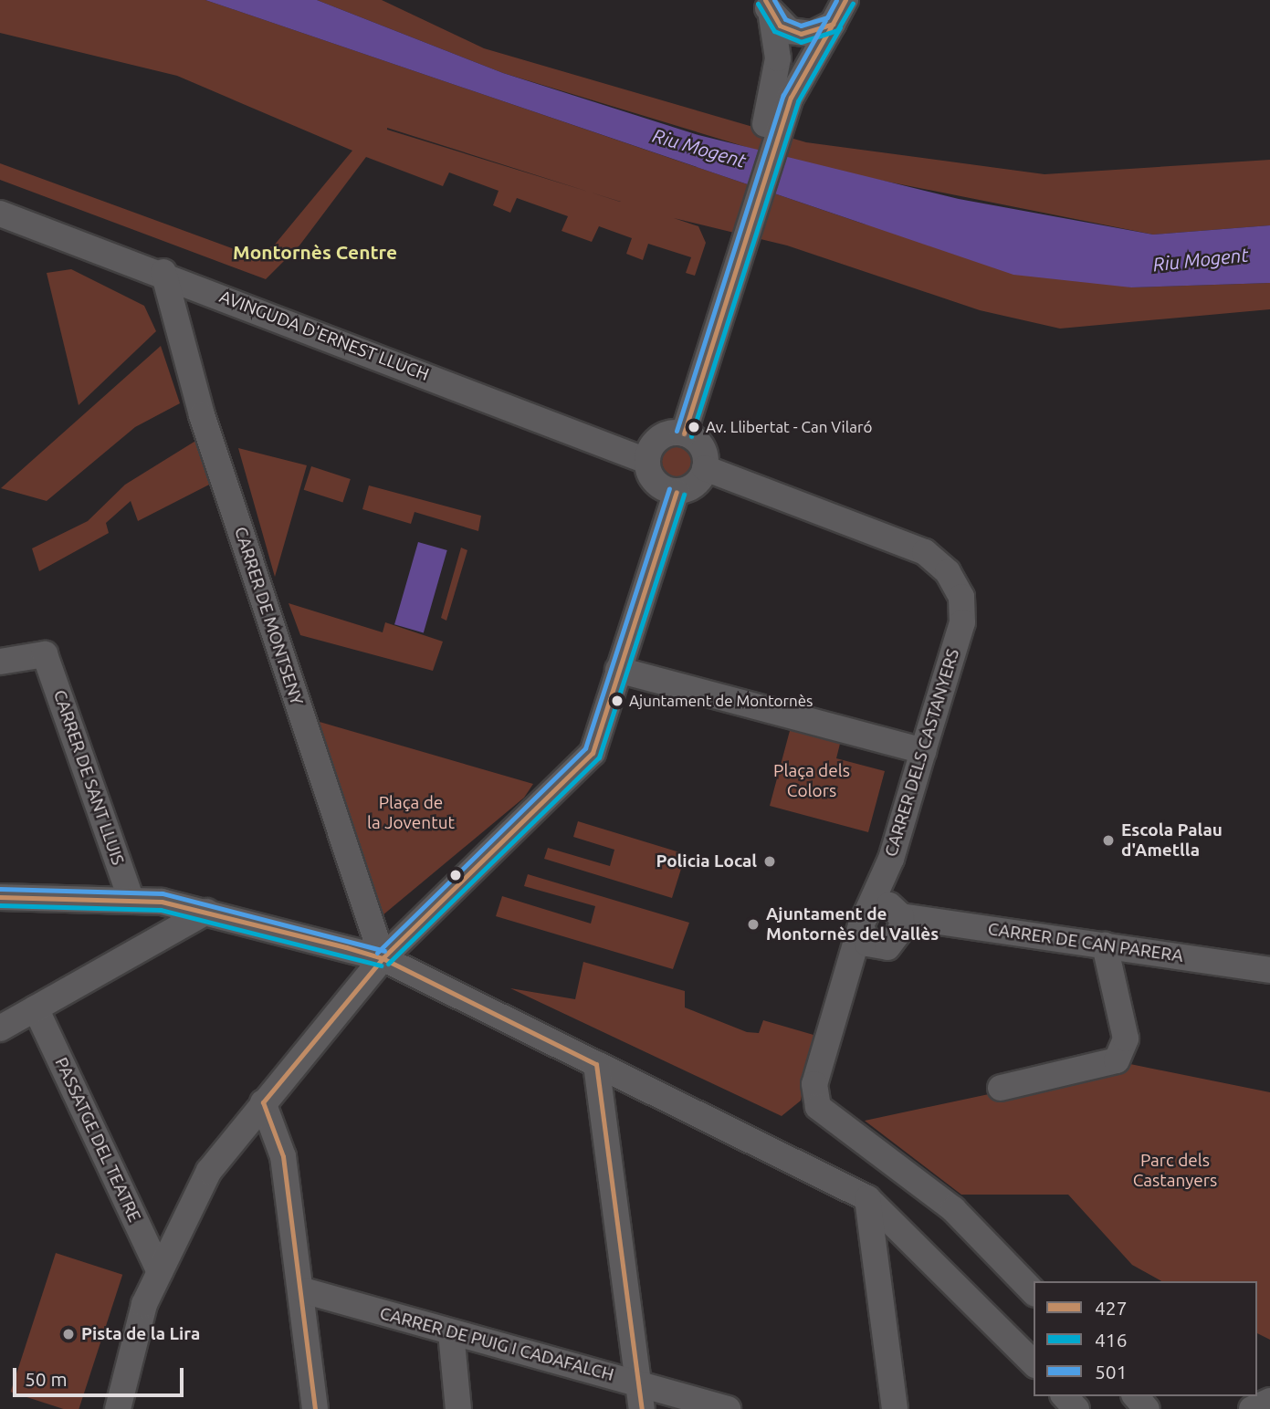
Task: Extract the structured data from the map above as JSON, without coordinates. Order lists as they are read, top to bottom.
{
  "streets": {
    "street": [
      "AVINGUDA D'ERNEST LLUCH",
      "CARRER DE MONTSENY",
      "CARRER DELS CASTANYERS",
      "CARRER DE SANT LLUIS",
      "CARRER DE CAN PARERA",
      "PASSATGE DEL TEATRE",
      "CARRER DE PUIG I CADAFALCH"
    ]
  },
  "crossings": [
    ["AVINGUDA D'ERNEST LLUCH", "CARRER DE MONTSENY"],
    ["AVINGUDA D'ERNEST LLUCH", "CARRER DELS CASTANYERS"],
    ["CARRER DELS CASTANYERS", "CARRER DE CAN PARERA"]
  ],
  "districts": ["Montornès Centre"],
  "water": ["Riu Mogent"],
  "parks": ["Plaça dels Colors", "Plaça de la Joventut", "Parc dels Castanyers"],
  "places": [
    "Av. Llibertat - Can Vilaró",
    "Ajuntament de Montornès",
    "Escola Palau d'Ametlla",
    "Policia Local",
    "Ajuntament de Montornès del Vallès",
    "Pista de la Lira"
  ],
  "lines": ["transit line 427", "transit line 501", "transit line 416"],
  "legend": ["427", "416", "501"],
  "scale_bar": "50 m"
}
